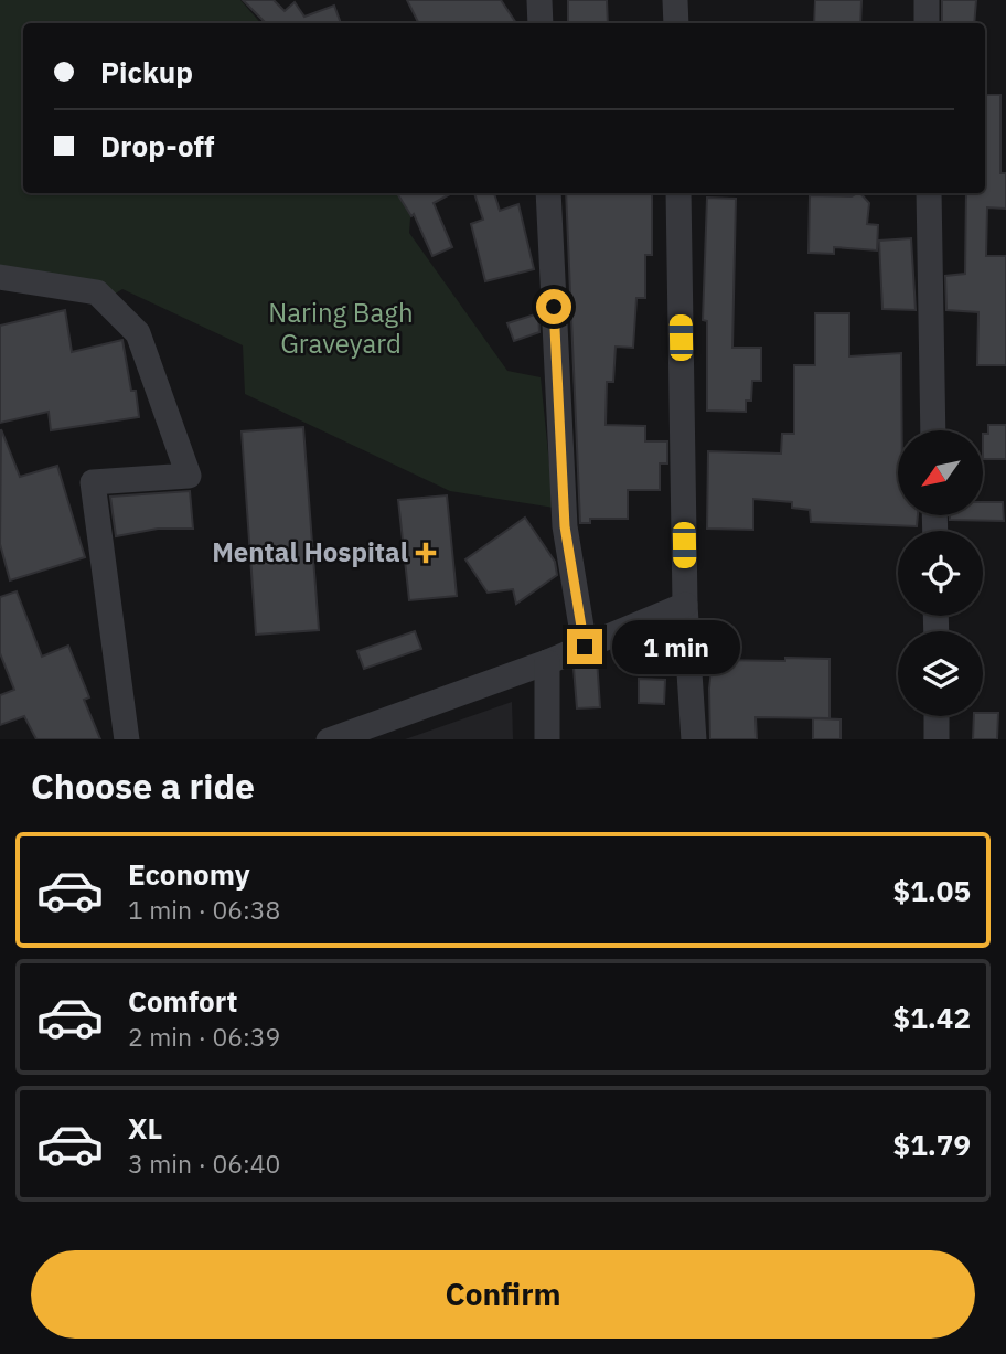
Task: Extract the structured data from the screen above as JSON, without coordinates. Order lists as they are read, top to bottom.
{
  "parks": ["Naring Bagh Graveyard"],
  "places": {
    "health": ["Mental Hospital"]
  },
  "north": "bottom left",
  "page": {
    "banner": ["Pickup", "Drop-off"],
    "bubble": "1 min",
    "heading": "Choose a ride",
    "list": [
      {
        "name": "Economy",
        "note": "1 min · 06:38",
        "value": "$1.05"
      },
      {
        "name": "Comfort",
        "note": "2 min · 06:39",
        "value": "$1.42"
      },
      {
        "name": "XL",
        "note": "3 min · 06:40",
        "value": "$1.79"
      }
    ],
    "buttons": "Confirm"
  }
}
